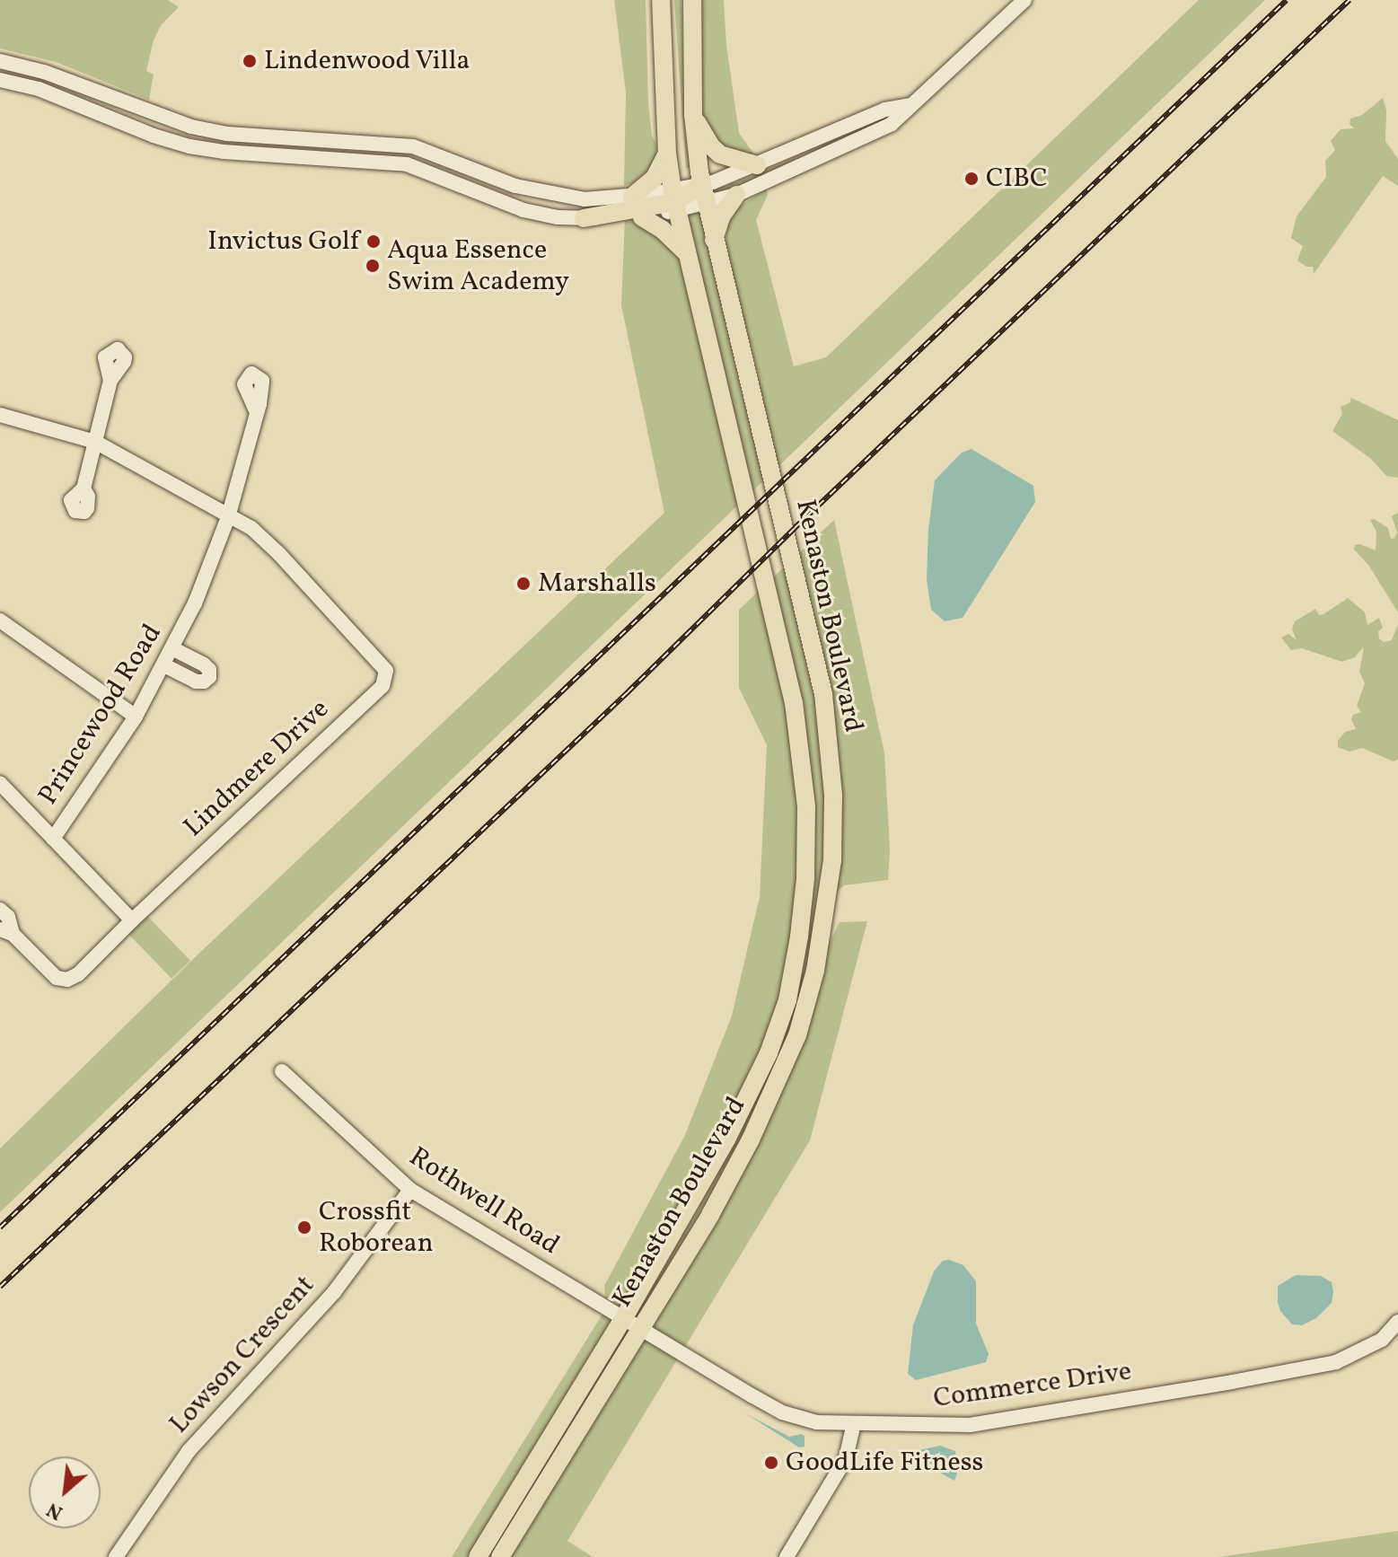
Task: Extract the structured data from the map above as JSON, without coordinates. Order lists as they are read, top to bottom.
{
  "streets": {
    "main road": ["Kenaston Boulevard"],
    "street": [
      "Princewood Road",
      "Lindmere Drive",
      "Rothwell Road",
      "Lowson Crescent",
      "Commerce Drive"
    ]
  },
  "crossings": [
    ["Kenaston Boulevard", "Rothwell Road"],
    ["Kenaston Boulevard", "Commerce Drive"],
    ["Princewood Road", "Lindmere Drive"],
    ["Rothwell Road", "Lowson Crescent"],
    ["Rothwell Road", "Commerce Drive"]
  ],
  "places": [
    "Lindenwood Villa",
    "CIBC",
    "Invictus Golf",
    "Aqua Essence Swim Academy",
    "Marshalls",
    "Crossfit Roborean",
    "GoodLife Fitness"
  ],
  "north": "bottom left"
}
